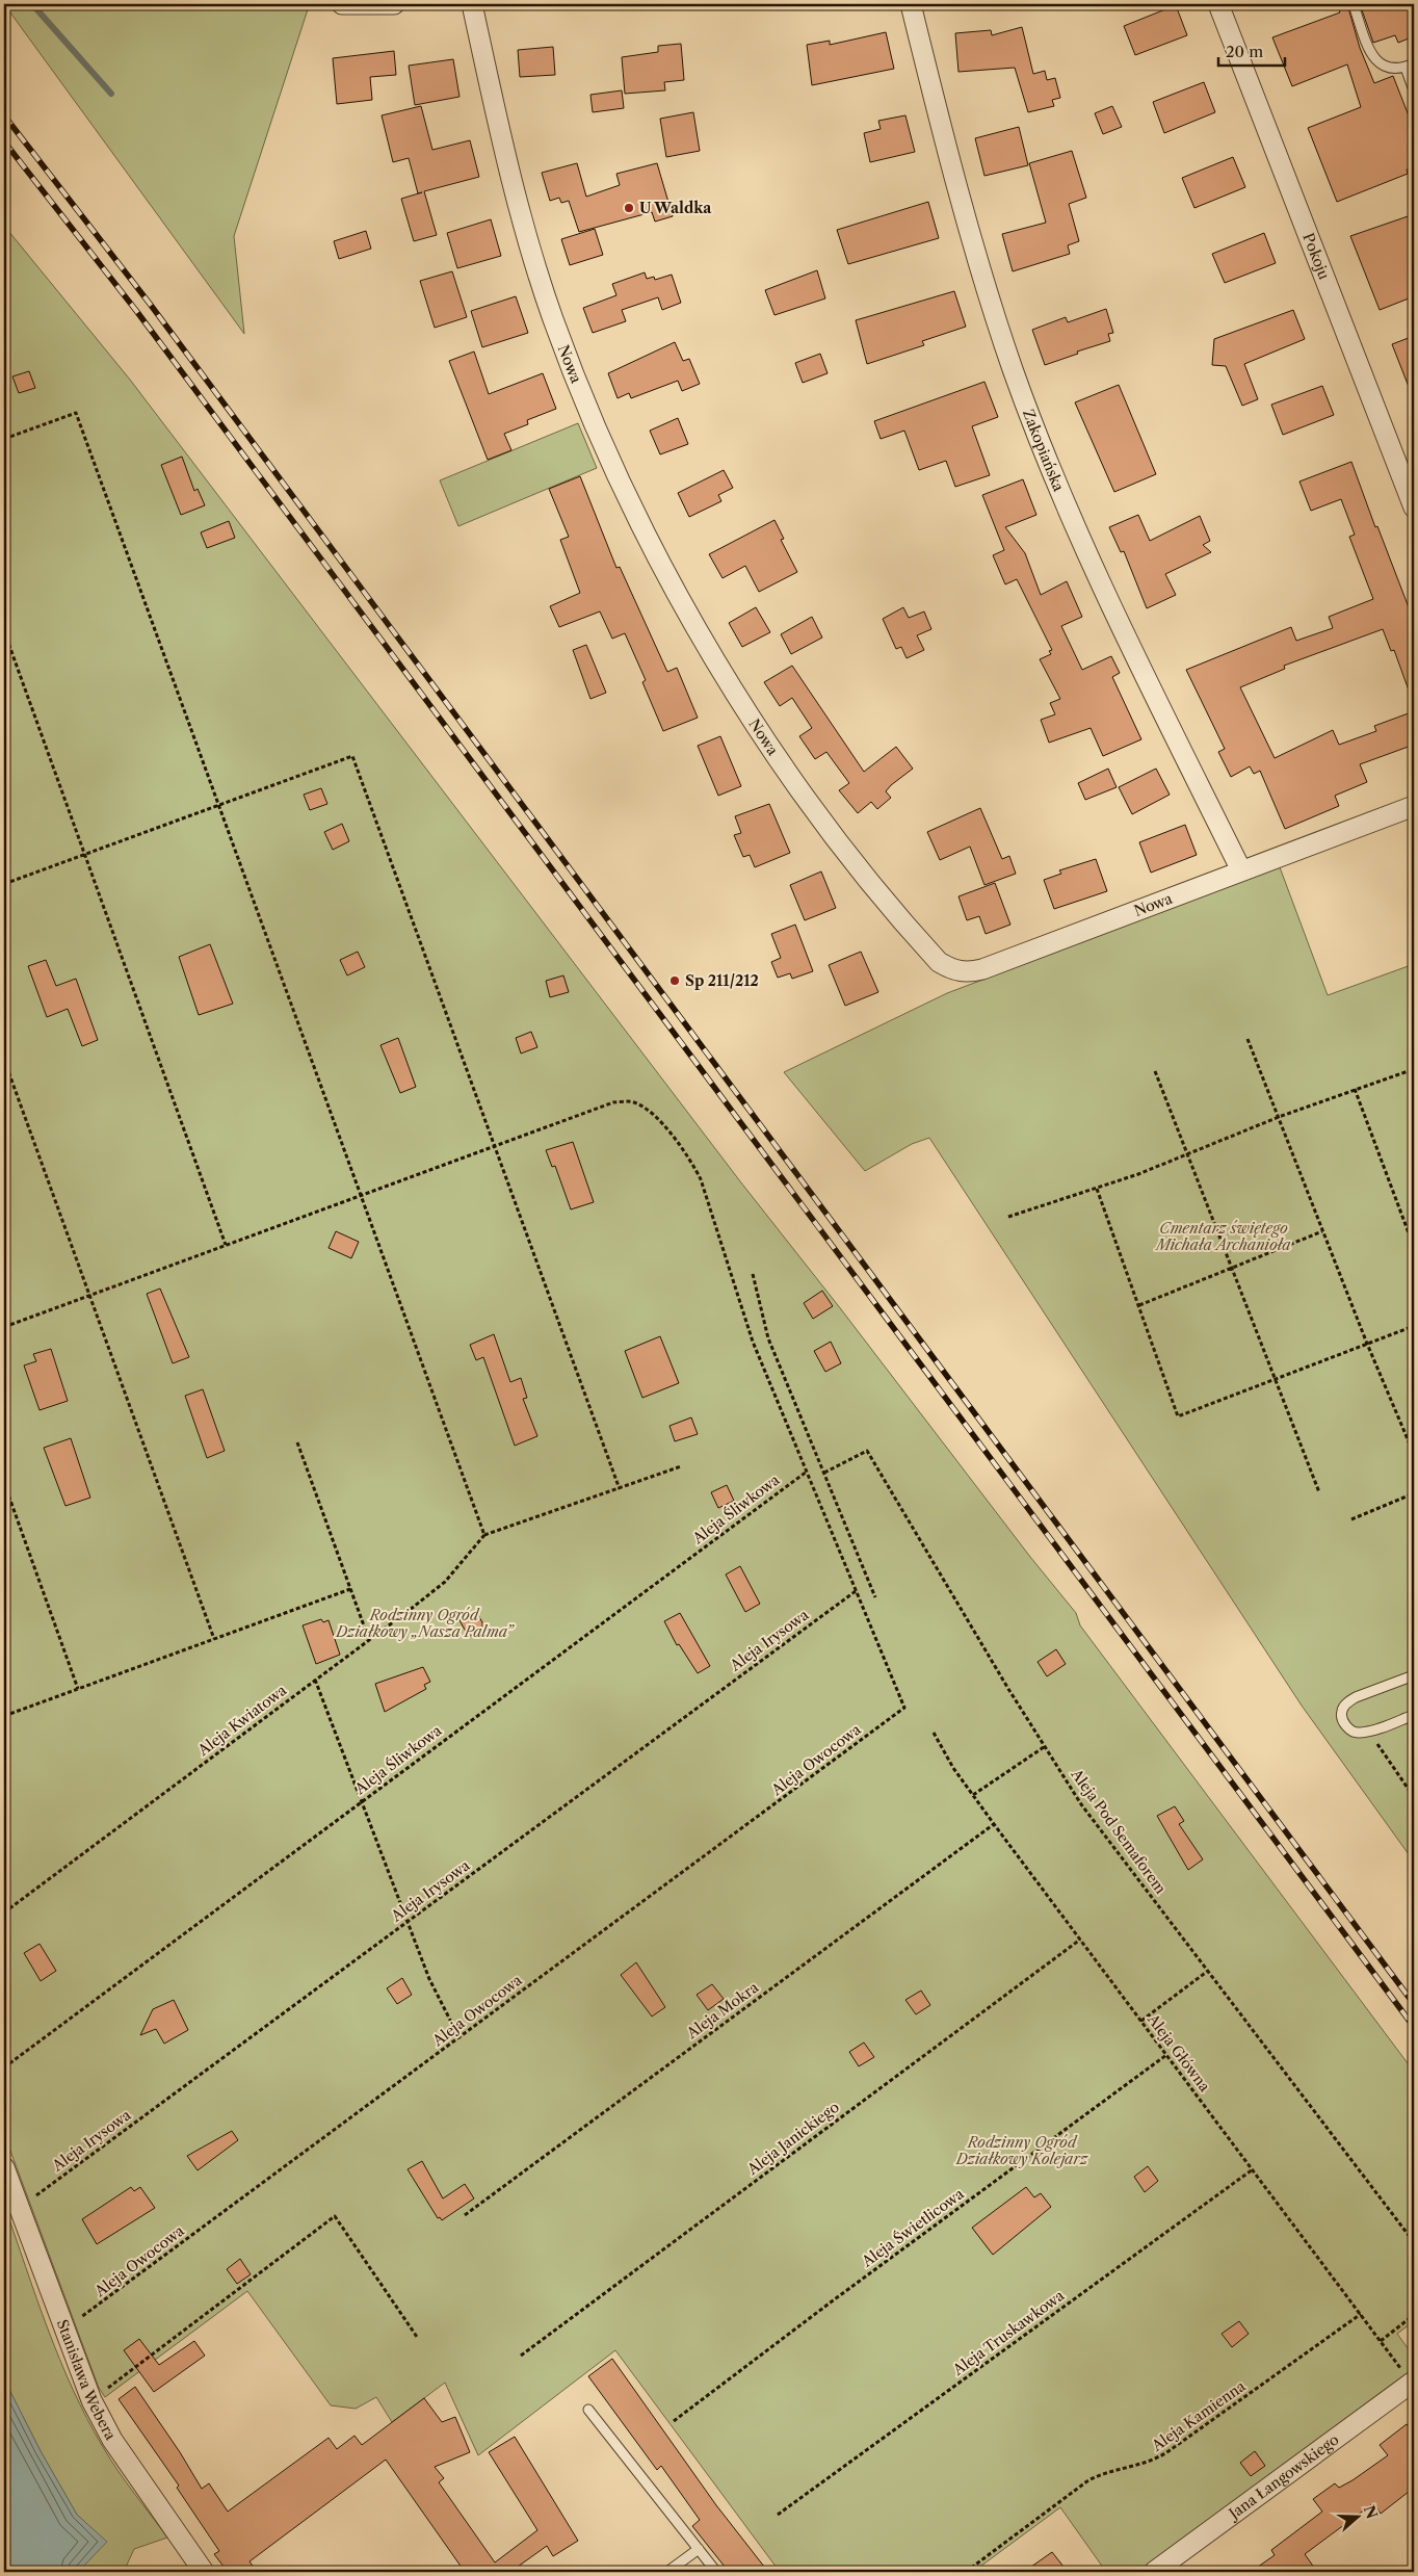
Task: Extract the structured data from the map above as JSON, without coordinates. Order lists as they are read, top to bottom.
{
  "streets": {
    "street": [
      "Pokoju",
      "Nowa",
      "Zakopiańska",
      "Stanisława Webera",
      "Jana Łangowskiego"
    ],
    "path": [
      "Aleja Śliwkowa",
      "Aleja Irysowa",
      "Aleja Kwiatowa",
      "Aleja Owocowa",
      "Aleja Pod Semaforem",
      "Aleja Mokra",
      "Aleja Główna",
      "Aleja Janickiego",
      "Aleja Świetlicowa",
      "Aleja Truskawkowa",
      "Aleja Kamienna"
    ]
  },
  "crossings": [
    ["Nowa", "Zakopiańska"],
    ["Aleja Irysowa", "Aleja Owocowa"],
    ["Aleja Irysowa", "Stanisława Webera"],
    ["Aleja Owocowa", "Stanisława Webera"],
    ["Aleja Mokra", "Aleja Główna"],
    ["Aleja Główna", "Aleja Janickiego"],
    ["Aleja Główna", "Aleja Świetlicowa"],
    ["Aleja Główna", "Aleja Truskawkowa"],
    ["Aleja Główna", "Aleja Kamienna"],
    ["Aleja Główna", "Jana Łangowskiego"]
  ],
  "parks": ["Cmentarz świętego Michała Archanioła", "Rodzinny Ogród Działkowy „Nasza Palma”", "Rodzinny Ogród Działkowy Kolejarz"],
  "places": ["U Waldka", "Sp 211/212"],
  "scale_bar": "20 m",
  "north": "right"
}
